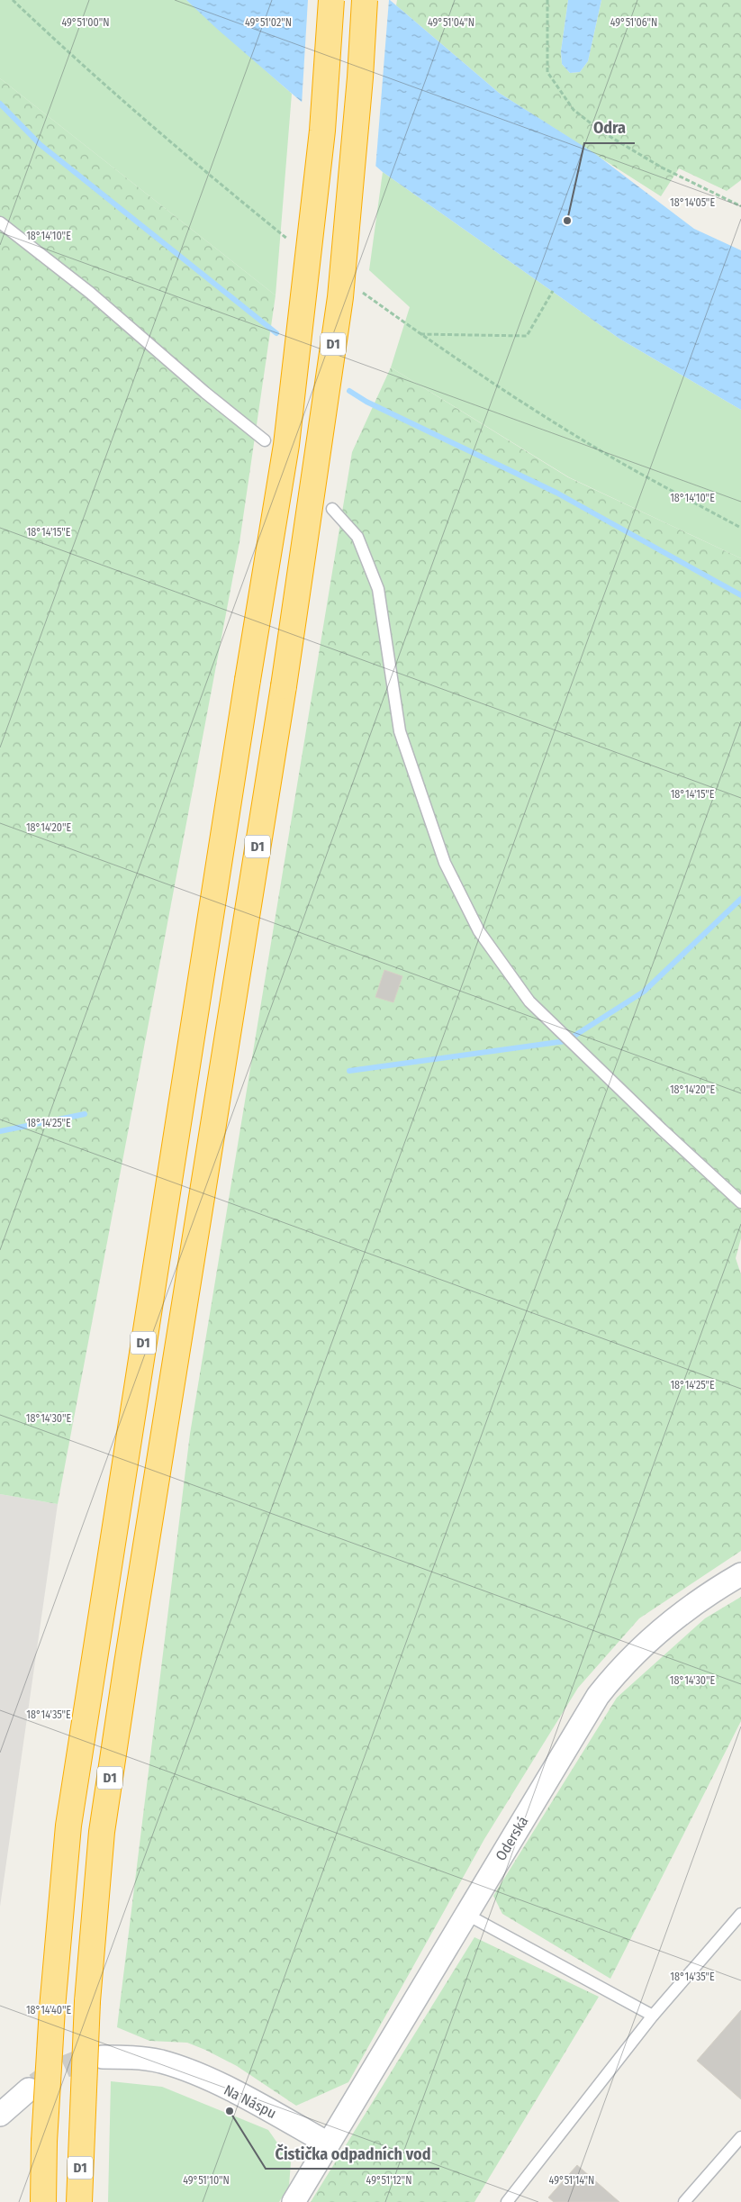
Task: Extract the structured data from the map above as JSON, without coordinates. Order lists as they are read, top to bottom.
{
  "streets": {
    "highway": ["D1"],
    "street": ["Oderská", "Na Náspu"]
  },
  "crossings": [
    ["Oderská", "Na Náspu"]
  ],
  "places": ["Odra", "Čistička odpadních vod"],
  "coordinates": [
    "49°51'00\"N",
    "49°51'02\"N",
    "49°51'04\"N",
    "49°51'06\"N",
    "18°14'05\"E",
    "18°14'10\"E",
    "18°14'15\"E",
    "18°14'20\"E",
    "18°14'25\"E",
    "18°14'30\"E",
    "18°14'35\"E",
    "18°14'40\"E",
    "49°51'10\"N",
    "49°51'12\"N",
    "49°51'14\"N"
  ]
}
